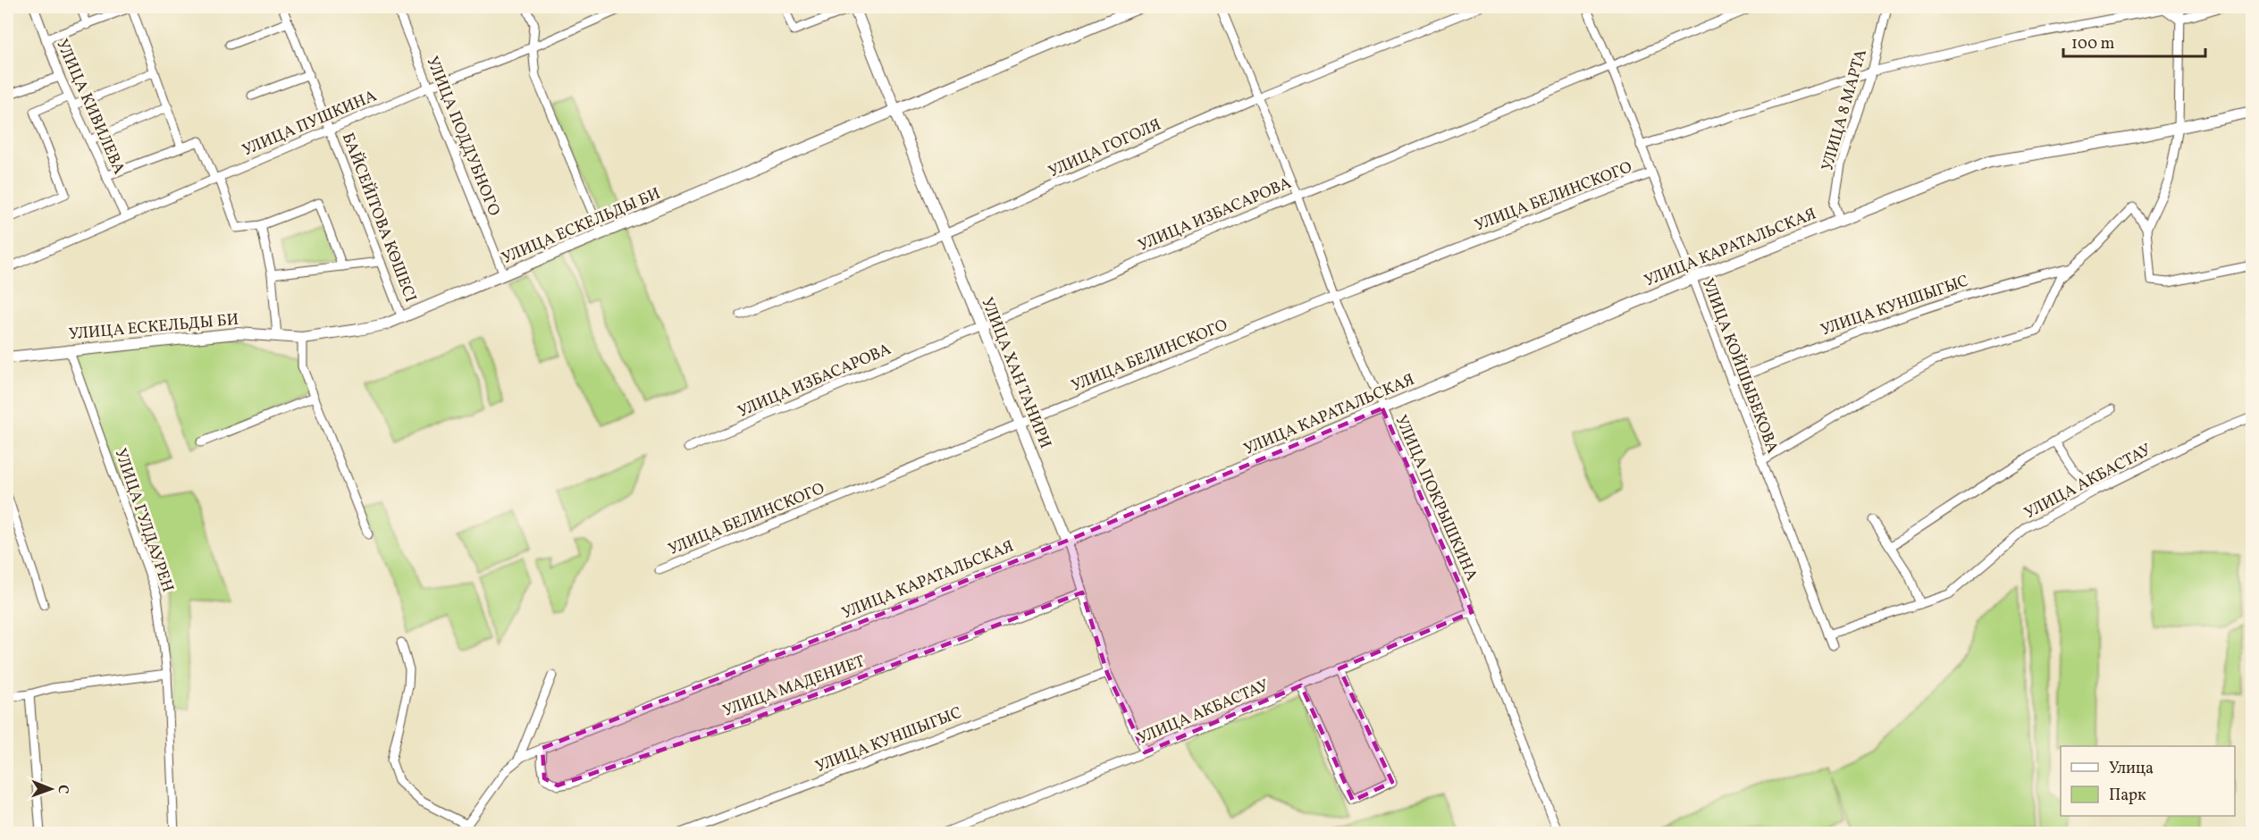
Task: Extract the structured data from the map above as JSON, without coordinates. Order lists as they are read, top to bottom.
{
  "streets": {
    "street": [
      "УЛИЦА КИВИЛЕВА",
      "УЛИЦА 8 МАРТА",
      "УЛИЦА ПУШКИНА",
      "УЛИЦА ПОДДУБНОГО",
      "УЛИЦА ГОГОЛЯ",
      "УЛИЦА БЕЛИНСКОГО",
      "УЛИЦА ИЗБАСАРОВА",
      "БАЙСЕЙІТОВА КӨШЕСІ",
      "УЛИЦА ЕСКЕЛЬДЫ БИ",
      "УЛИЦА КАРАТАЛЬСКАЯ",
      "УЛИЦА КУНШЫГЫС",
      "УЛИЦА КОЙШЫБЕКОВА",
      "УЛИЦА ХАН ТАНИРИ",
      "УЛИЦА АКБАСТАУ",
      "УЛИЦА ПОКРЫШКИНА",
      "УЛИЦА ГУЛДАУРЕН",
      "УЛИЦА МАДЕНИЕТ"
    ]
  },
  "crossings": [
    ["УЛИЦА КИВИЛЕВА", "УЛИЦА ПУШКИНА"],
    ["УЛИЦА 8 МАРТА", "УЛИЦА БЕЛИНСКОГО"],
    ["УЛИЦА 8 МАРТА", "УЛИЦА КАРАТАЛЬСКАЯ"],
    ["УЛИЦА ПУШКИНА", "УЛИЦА ПОДДУБНОГО"],
    ["УЛИЦА ПУШКИНА", "БАЙСЕЙІТОВА КӨШЕСІ"],
    ["УЛИЦА ПОДДУБНОГО", "УЛИЦА ЕСКЕЛЬДЫ БИ"],
    ["УЛИЦА ГОГОЛЯ", "УЛИЦА ХАН ТАНИРИ"],
    ["УЛИЦА ГОГОЛЯ", "УЛИЦА ПОКРЫШКИНА"],
    ["УЛИЦА БЕЛИНСКОГО", "УЛИЦА КОЙШЫБЕКОВА"],
    ["УЛИЦА БЕЛИНСКОГО", "УЛИЦА ХАН ТАНИРИ"],
    ["УЛИЦА БЕЛИНСКОГО", "УЛИЦА ПОКРЫШКИНА"],
    ["УЛИЦА ИЗБАСАРОВА", "УЛИЦА КОЙШЫБЕКОВА"],
    ["УЛИЦА ИЗБАСАРОВА", "УЛИЦА ХАН ТАНИРИ"],
    ["УЛИЦА ИЗБАСАРОВА", "УЛИЦА ПОКРЫШКИНА"],
    ["БАЙСЕЙІТОВА КӨШЕСІ", "УЛИЦА ЕСКЕЛЬДЫ БИ"],
    ["УЛИЦА ЕСКЕЛЬДЫ БИ", "УЛИЦА ХАН ТАНИРИ"],
    ["УЛИЦА ЕСКЕЛЬДЫ БИ", "УЛИЦА ГУЛДАУРЕН"],
    ["УЛИЦА КАРАТАЛЬСКАЯ", "УЛИЦА КОЙШЫБЕКОВА"],
    ["УЛИЦА КАРАТАЛЬСКАЯ", "УЛИЦА ХАН ТАНИРИ"],
    ["УЛИЦА КАРАТАЛЬСКАЯ", "УЛИЦА ПОКРЫШКИНА"],
    ["УЛИЦА КАРАТАЛЬСКАЯ", "УЛИЦА МАДЕНИЕТ"],
    ["УЛИЦА КУНШЫГЫС", "УЛИЦА КОЙШЫБЕКОВА"],
    ["УЛИЦА КУНШЫГЫС", "УЛИЦА ХАН ТАНИРИ"],
    ["УЛИЦА КОЙШЫБЕКОВА", "УЛИЦА АКБАСТАУ"],
    ["УЛИЦА ХАН ТАНИРИ", "УЛИЦА АКБАСТАУ"],
    ["УЛИЦА ХАН ТАНИРИ", "УЛИЦА МАДЕНИЕТ"],
    ["УЛИЦА АКБАСТАУ", "УЛИЦА ПОКРЫШКИНА"]
  ],
  "legend": ["Улица", "Парк"],
  "scale_bar": "100 m",
  "north": "right"
}
